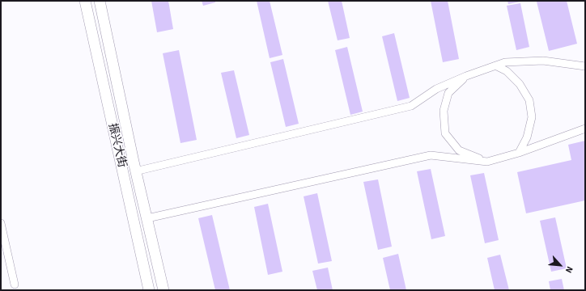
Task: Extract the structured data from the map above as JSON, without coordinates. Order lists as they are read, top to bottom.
{
  "streets": {
    "main road": ["振兴大街"]
  },
  "north": "bottom right"
}
